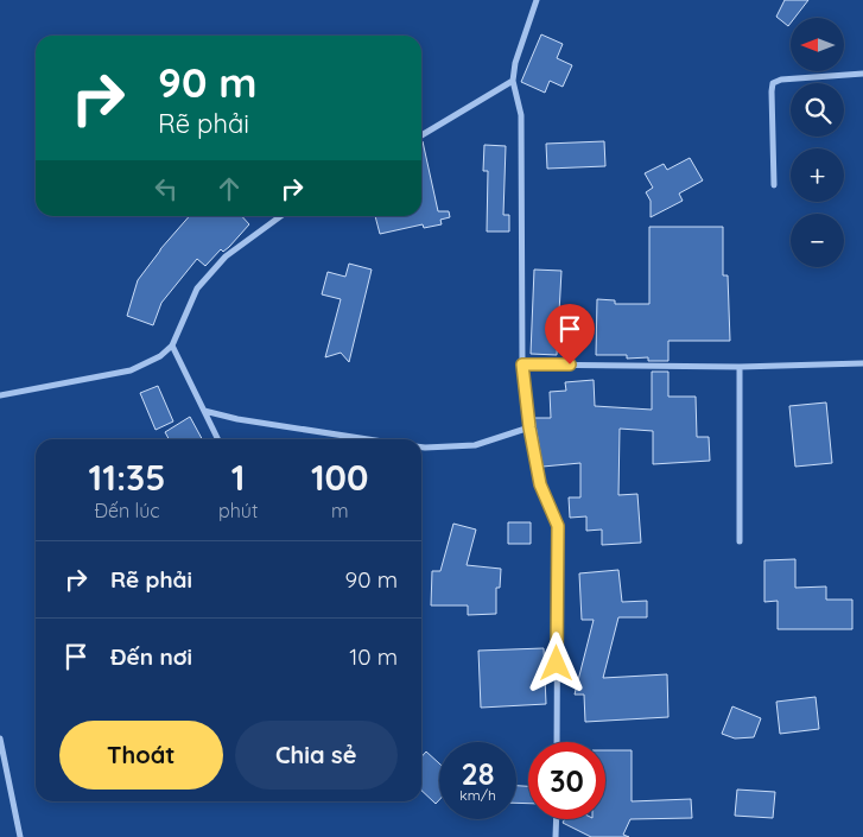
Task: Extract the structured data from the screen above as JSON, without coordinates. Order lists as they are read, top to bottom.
{
  "north": "left",
  "page": {
    "map_buttons": ["+", "−"],
    "turn": ["90 m", "Rẽ phải"],
    "eta": [
      "11:35",
      "Đến lúc",
      "1",
      "phút",
      "100",
      "m"
    ],
    "list": [
      {
        "name": "Rẽ phải",
        "value": "90 m"
      },
      {
        "name": "Đến nơi",
        "value": "10 m"
      }
    ],
    "buttons": ["Thoát", "Chia sẻ"],
    "speed": "28 km/h",
    "limit": "30"
  }
}
